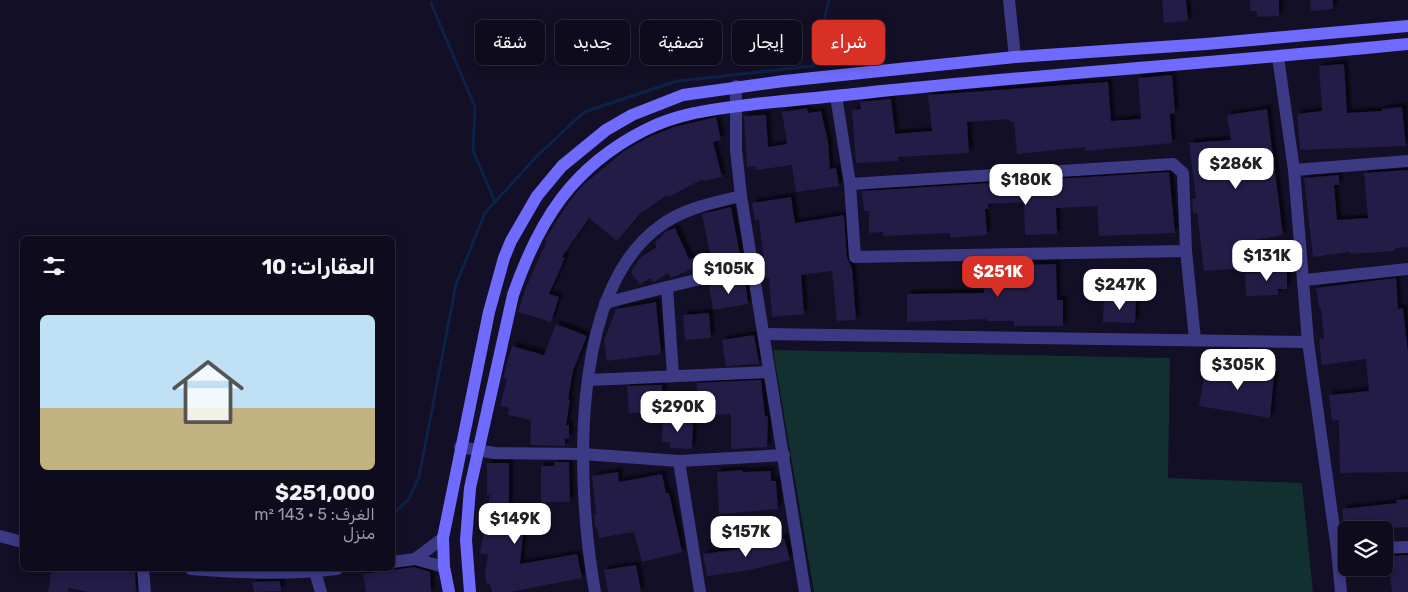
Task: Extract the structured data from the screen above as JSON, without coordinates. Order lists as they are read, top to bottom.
{
  "page": {
    "chip": [
      "شراء",
      "إيجار",
      "تصفية",
      "جديد",
      "شقة"
    ],
    "price": [
      "$286K",
      "$180K",
      "$131K",
      "$105K",
      "$251K",
      "$247K",
      "$305K",
      "$290K",
      "$149K",
      "$157K"
    ],
    "heading": "العقارات: 10",
    "list": [
      {
        "name": "$251,000",
        "note": "الغرف: 5 · 143 m² · منزل"
      }
    ]
  }
}
